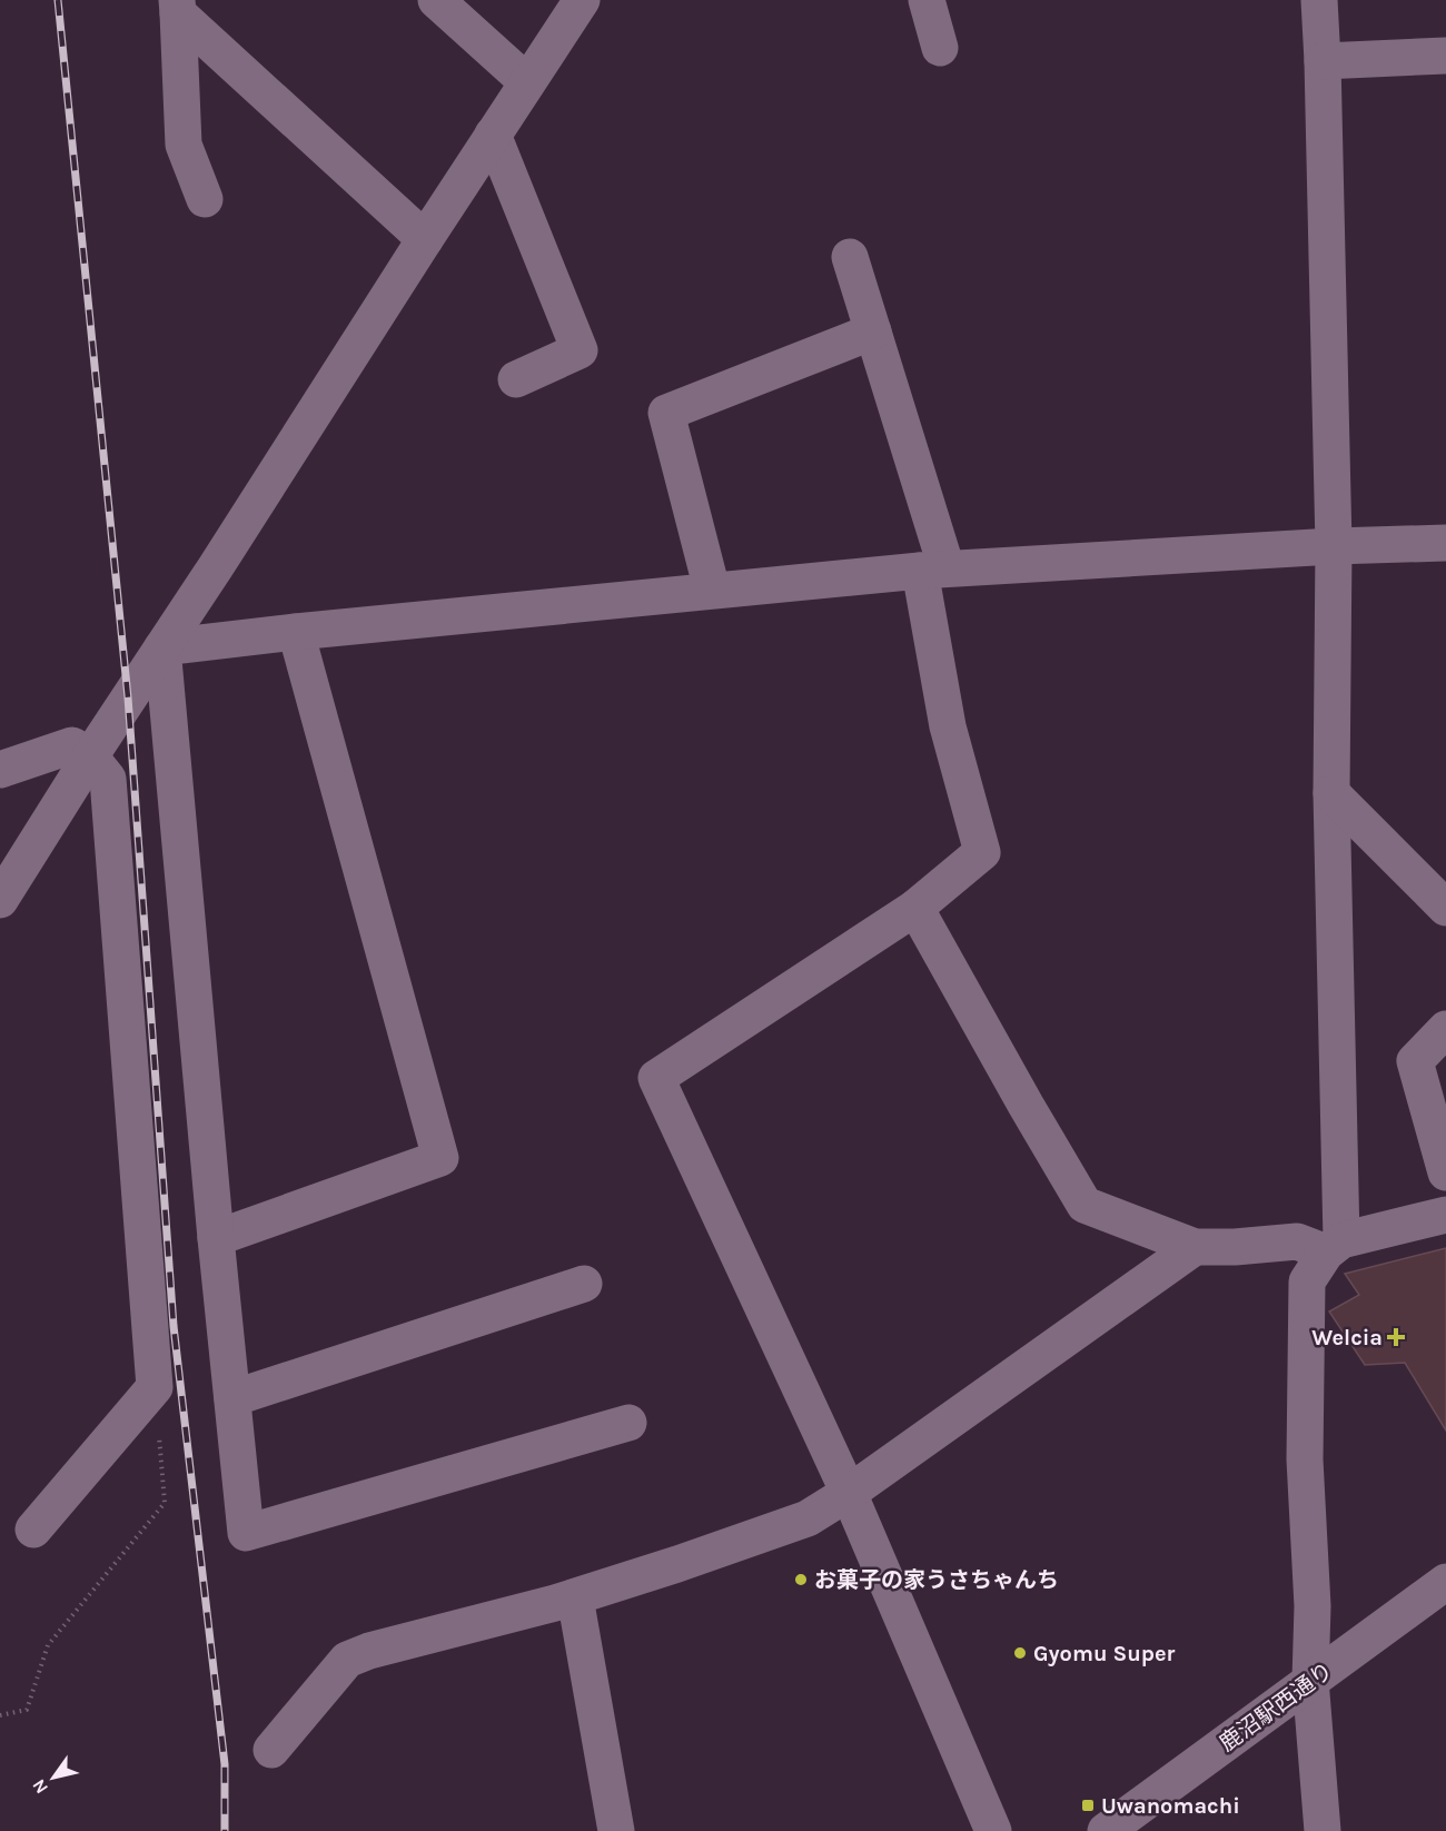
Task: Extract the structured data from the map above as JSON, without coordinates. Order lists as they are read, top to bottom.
{
  "streets": {
    "street": ["鹿沼駅西通り"]
  },
  "places": {
    "health": ["Welcia"],
    "other": ["お菓子の家うさちゃんち", "Gyomu Super"],
    "transit": ["Uwanomachi"]
  },
  "north": "bottom left"
}
